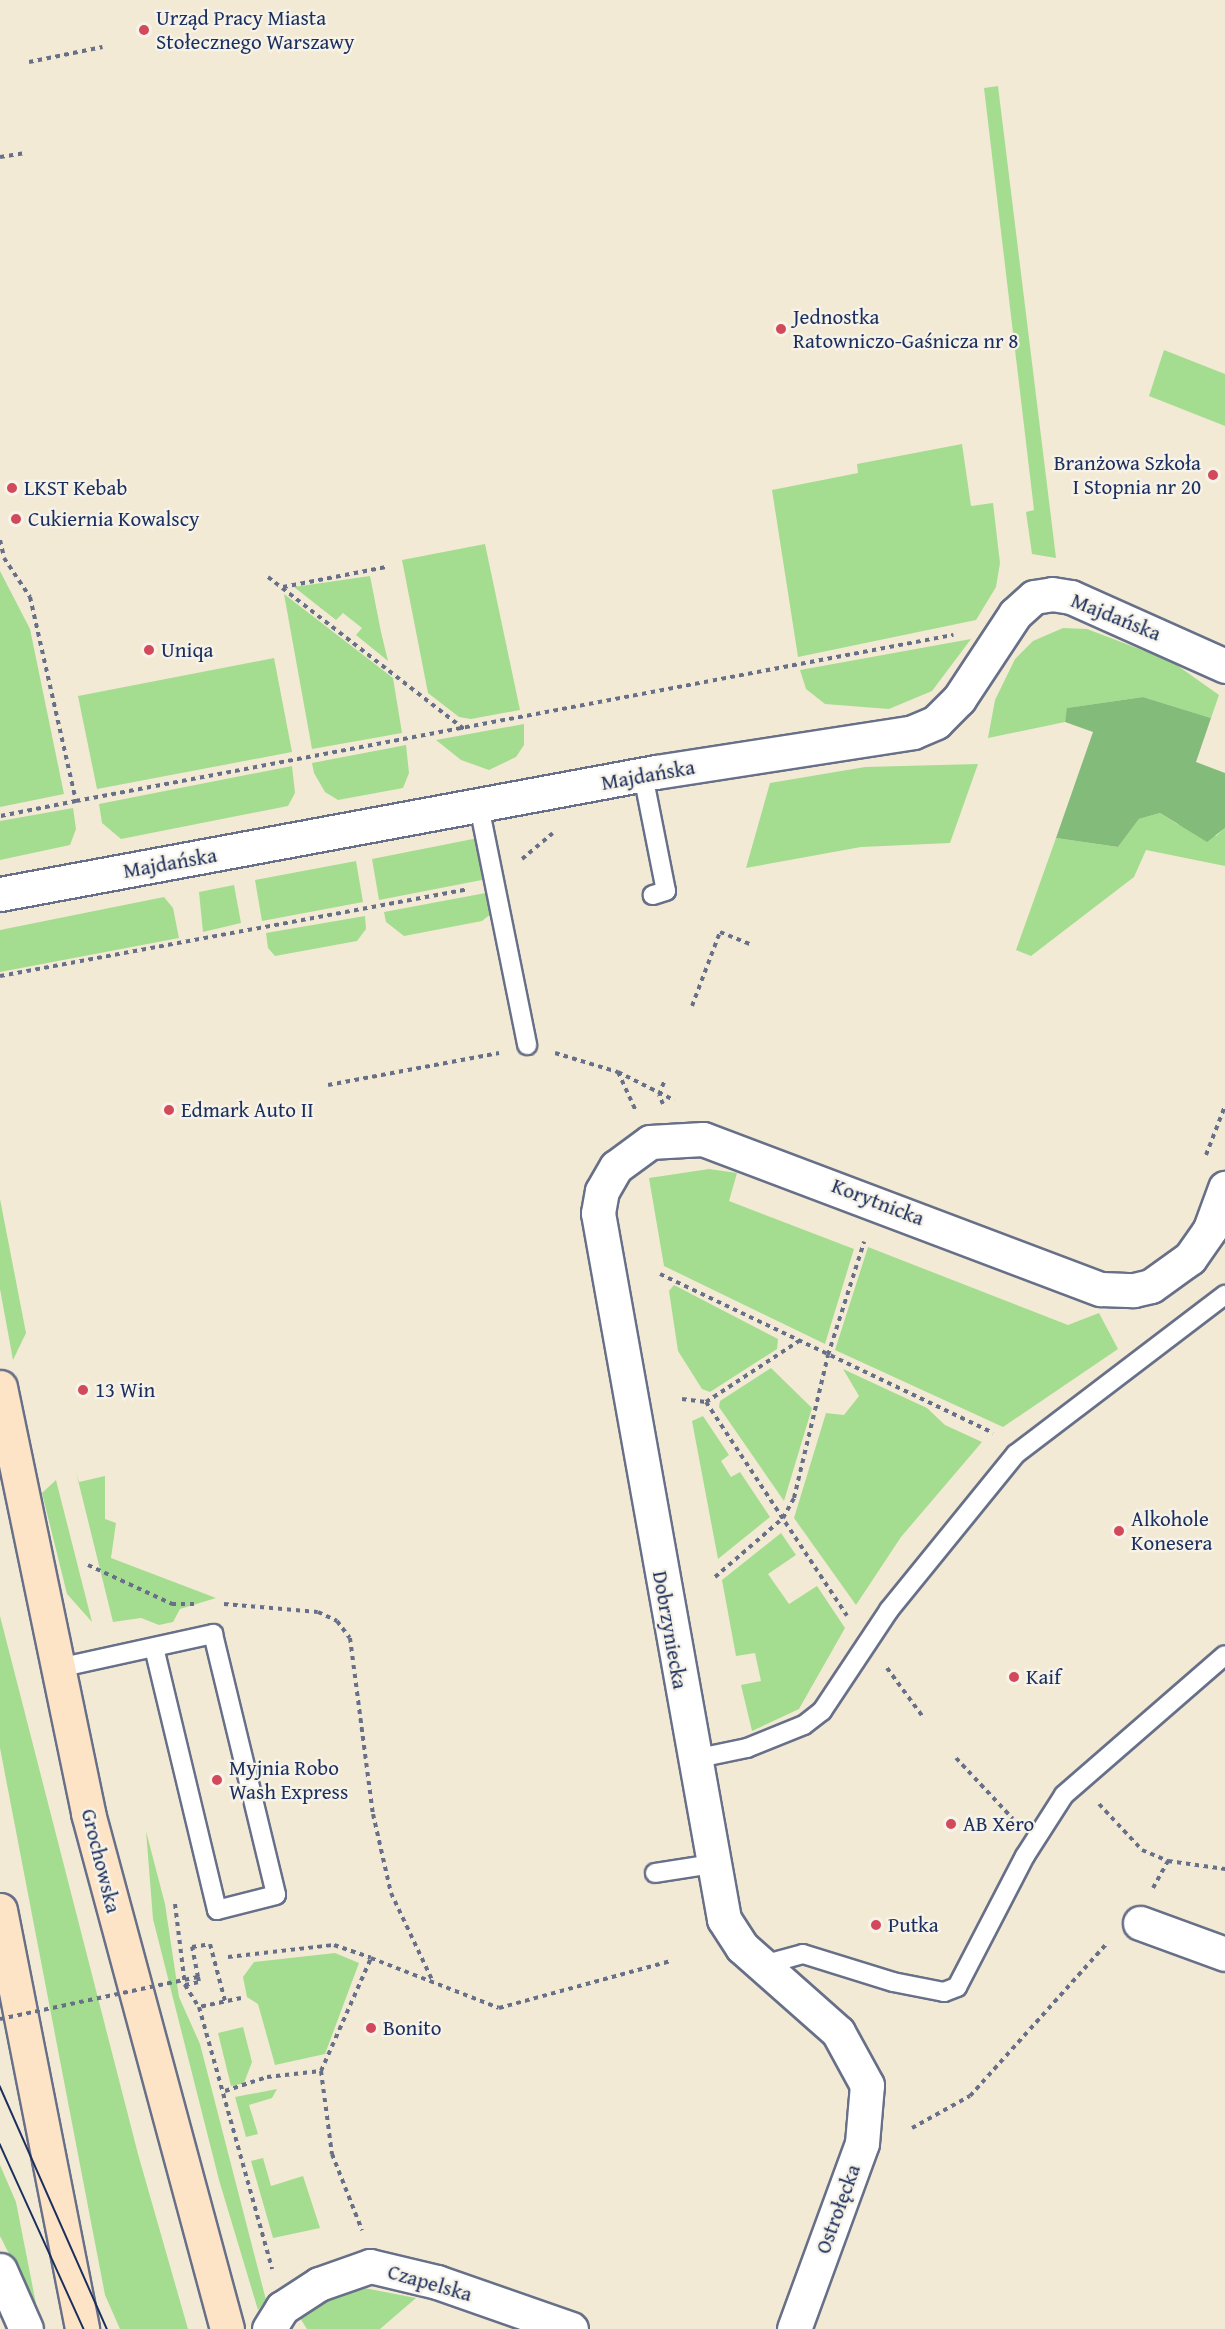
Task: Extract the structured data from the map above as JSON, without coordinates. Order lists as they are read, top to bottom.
{
  "streets": {
    "main road": ["Grochowska"],
    "street": [
      "Majdańska",
      "Korytnicka",
      "Dobrzyniecka",
      "Ostrołęcka",
      "Czapelska"
    ]
  },
  "crossings": [
    ["Korytnicka", "Dobrzyniecka"],
    ["Dobrzyniecka", "Ostrołęcka"]
  ],
  "places": [
    "Urząd Pracy Miasta Stołecznego Warszawy",
    "Jednostka Ratowniczo-Gaśnicza nr 8",
    "Branżowa Szkoła I Stopnia nr 20",
    "LKST Kebab",
    "Cukiernia Kowalscy",
    "Uniqa",
    "Edmark Auto II",
    "13 Win",
    "Alkohole Konesera",
    "Kaif",
    "Myjnia Robo Wash Express",
    "AB Xero",
    "Putka",
    "Bonito"
  ]
}
